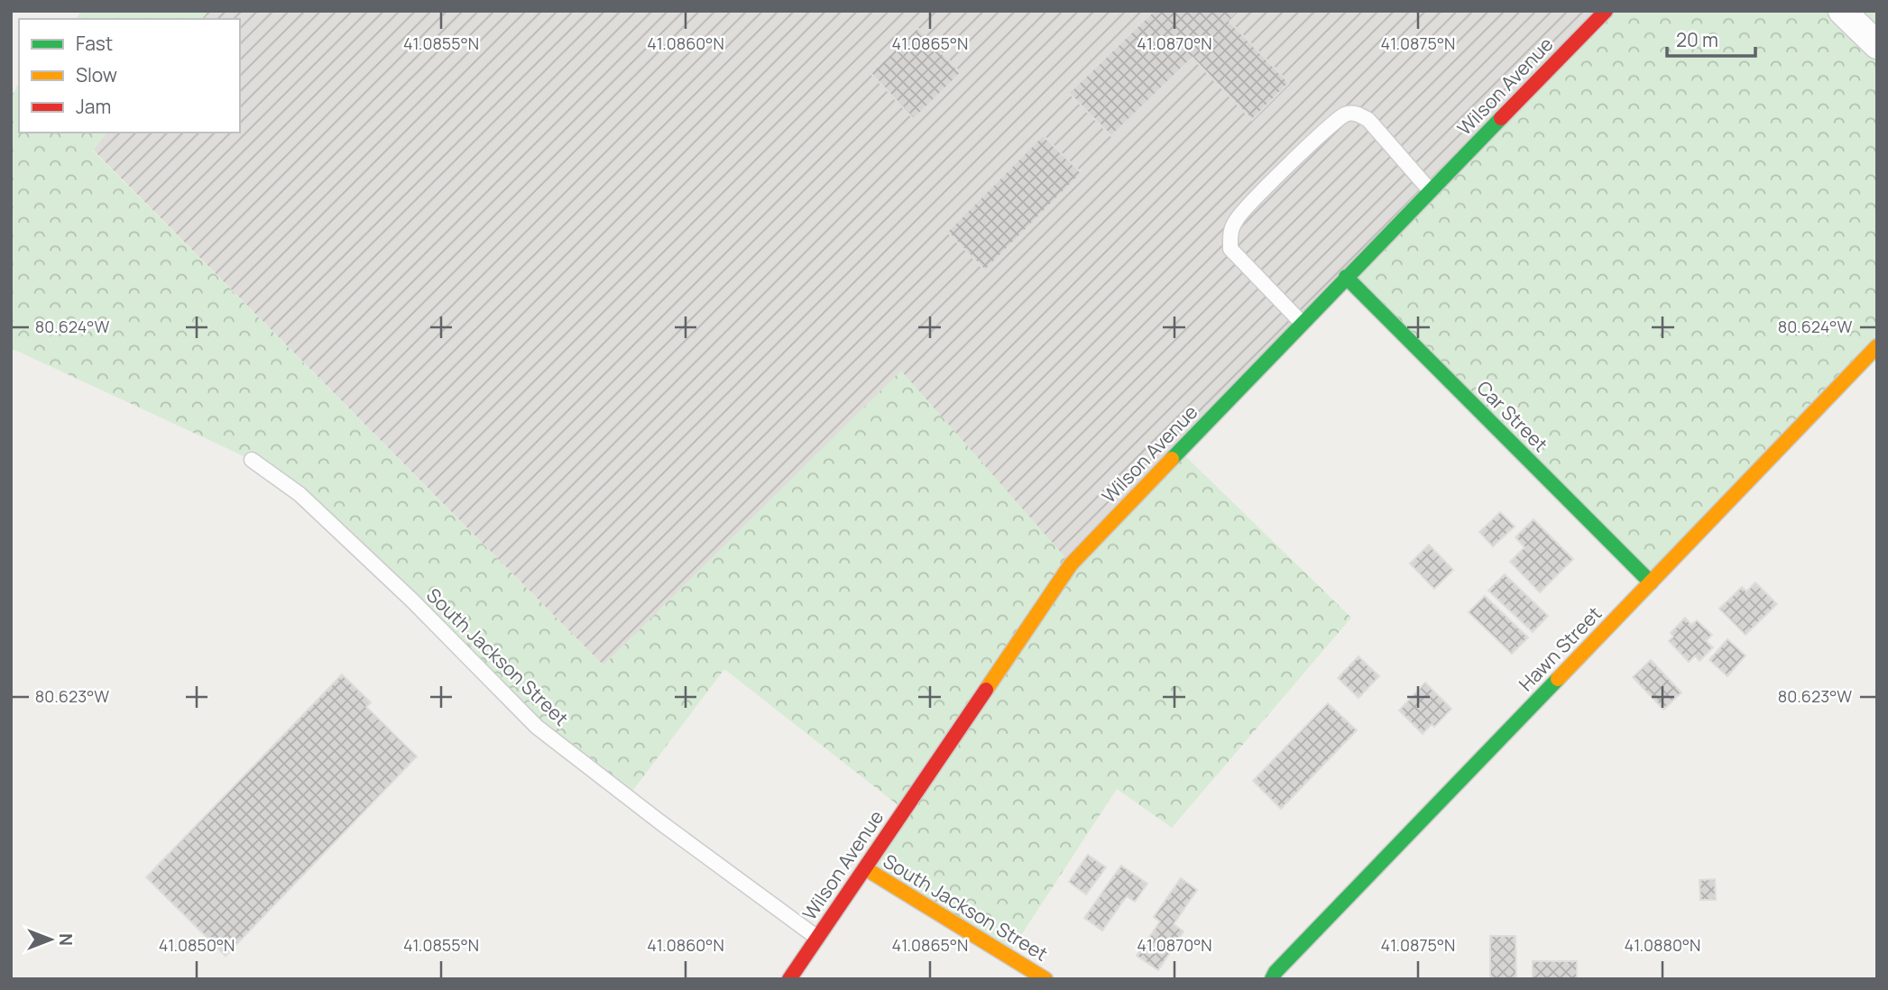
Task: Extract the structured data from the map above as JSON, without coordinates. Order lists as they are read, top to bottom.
{
  "streets": {
    "street": [
      "Wilson Avenue",
      "Car Street",
      "Hawn Street",
      "South Jackson Street"
    ]
  },
  "crossings": [
    ["Wilson Avenue", "Car Street"],
    ["Wilson Avenue", "South Jackson Street"],
    ["Car Street", "Hawn Street"]
  ],
  "legend": ["Fast", "Slow", "Jam"],
  "scale_bar": "20 m",
  "north": "right",
  "coordinates": [
    "41.0855°N",
    "41.0860°N",
    "41.0865°N",
    "41.0870°N",
    "41.0875°N",
    "80.624°W",
    "80.623°W",
    "41.0850°N",
    "41.0880°N"
  ]
}
